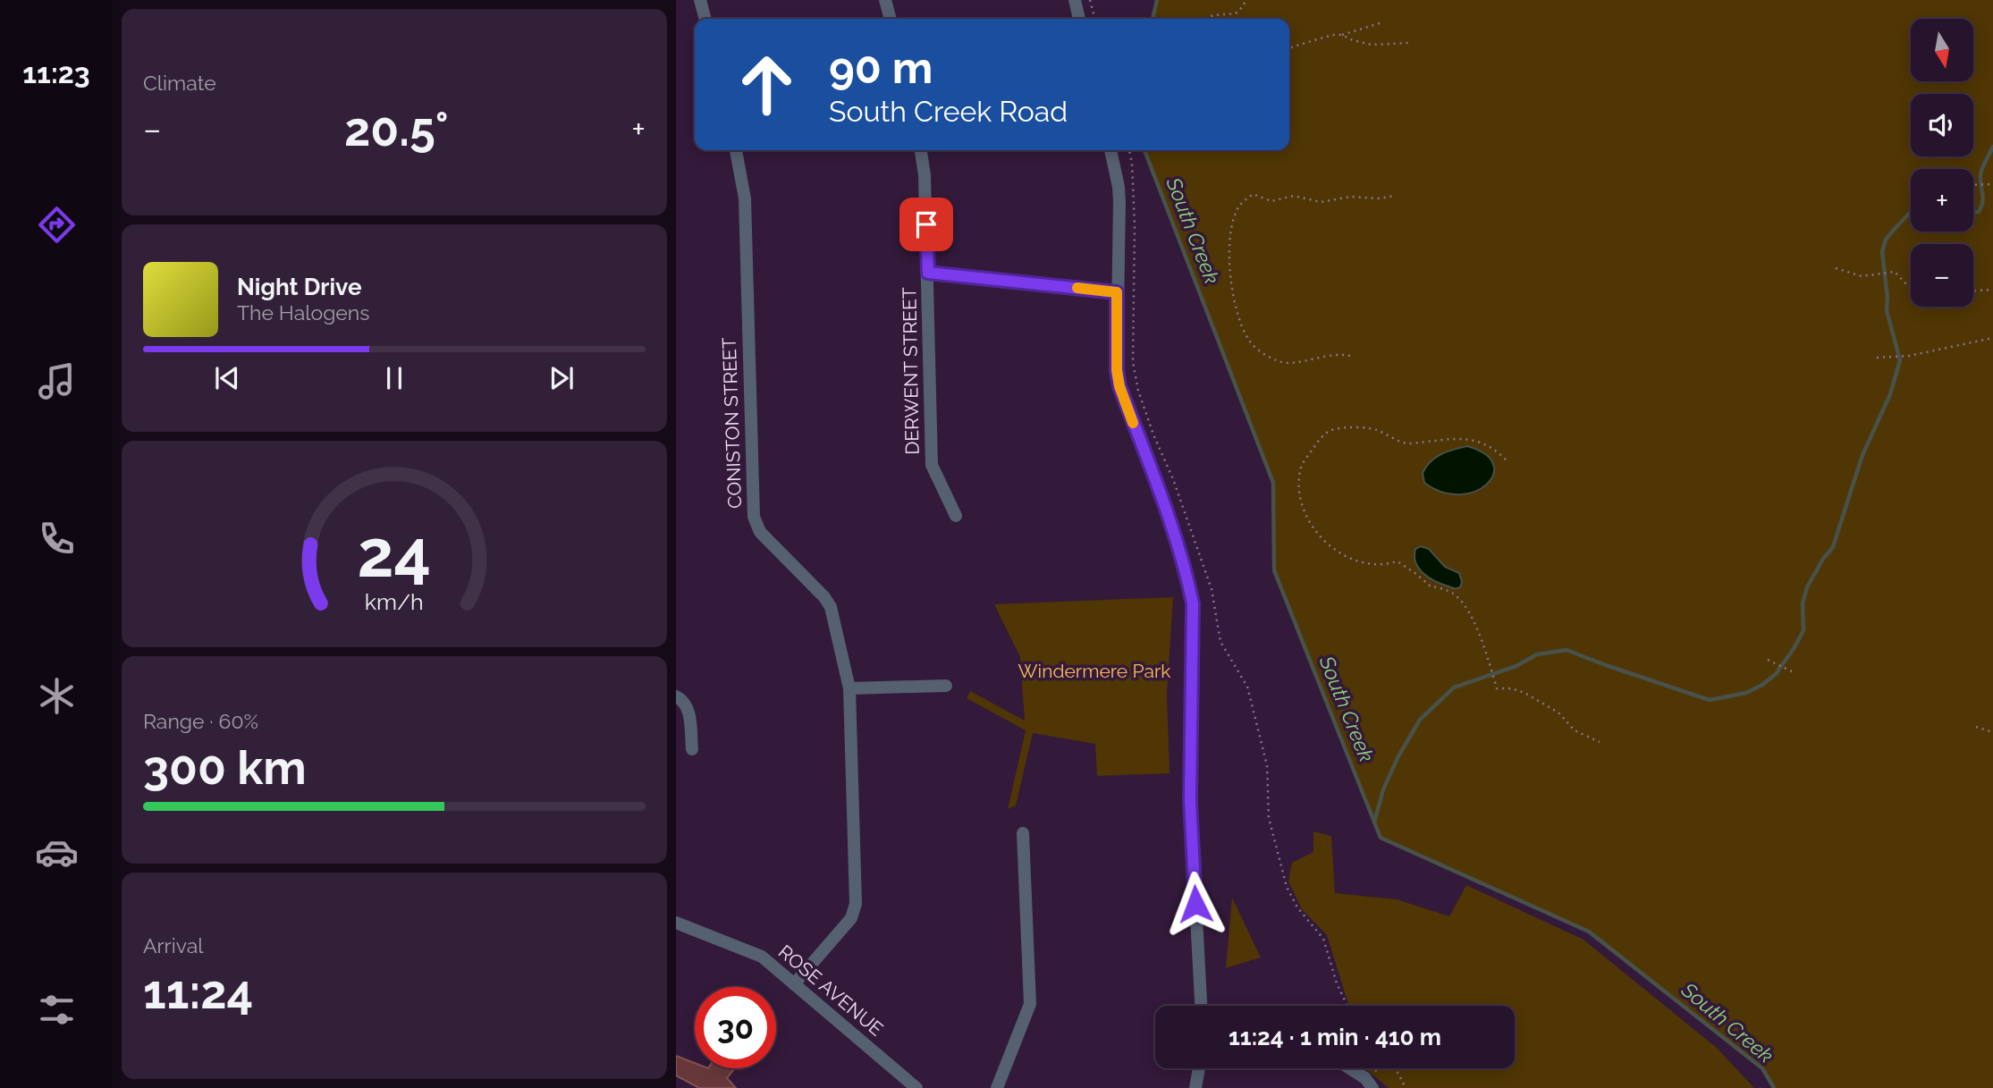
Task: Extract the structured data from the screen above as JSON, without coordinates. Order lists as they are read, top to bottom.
{
  "streets": {
    "street": ["DERWENT STREET", "CONISTON STREET", "ROSE AVENUE"]
  },
  "crossings": [
    ["CONISTON STREET", "ROSE AVENUE"]
  ],
  "water": ["South Creek"],
  "parks": ["Windermere Park"],
  "north": "bottom",
  "page": {
    "tabs": "11:23",
    "tile": [
      "Climate",
      ["Range · 60%", "300 km"],
      ["Arrival", "11:24"]
    ],
    "map_buttons": ["+", "−"],
    "turn": ["90 m", "South Creek Road"],
    "heat": ["−", "20.5°", "+"],
    "song": ["Night Drive", "The Halogens"],
    "limit": "30",
    "trip": "11:24 · 1 min · 410 m",
    "gauge": ["24", "km/h"]
  }
}
